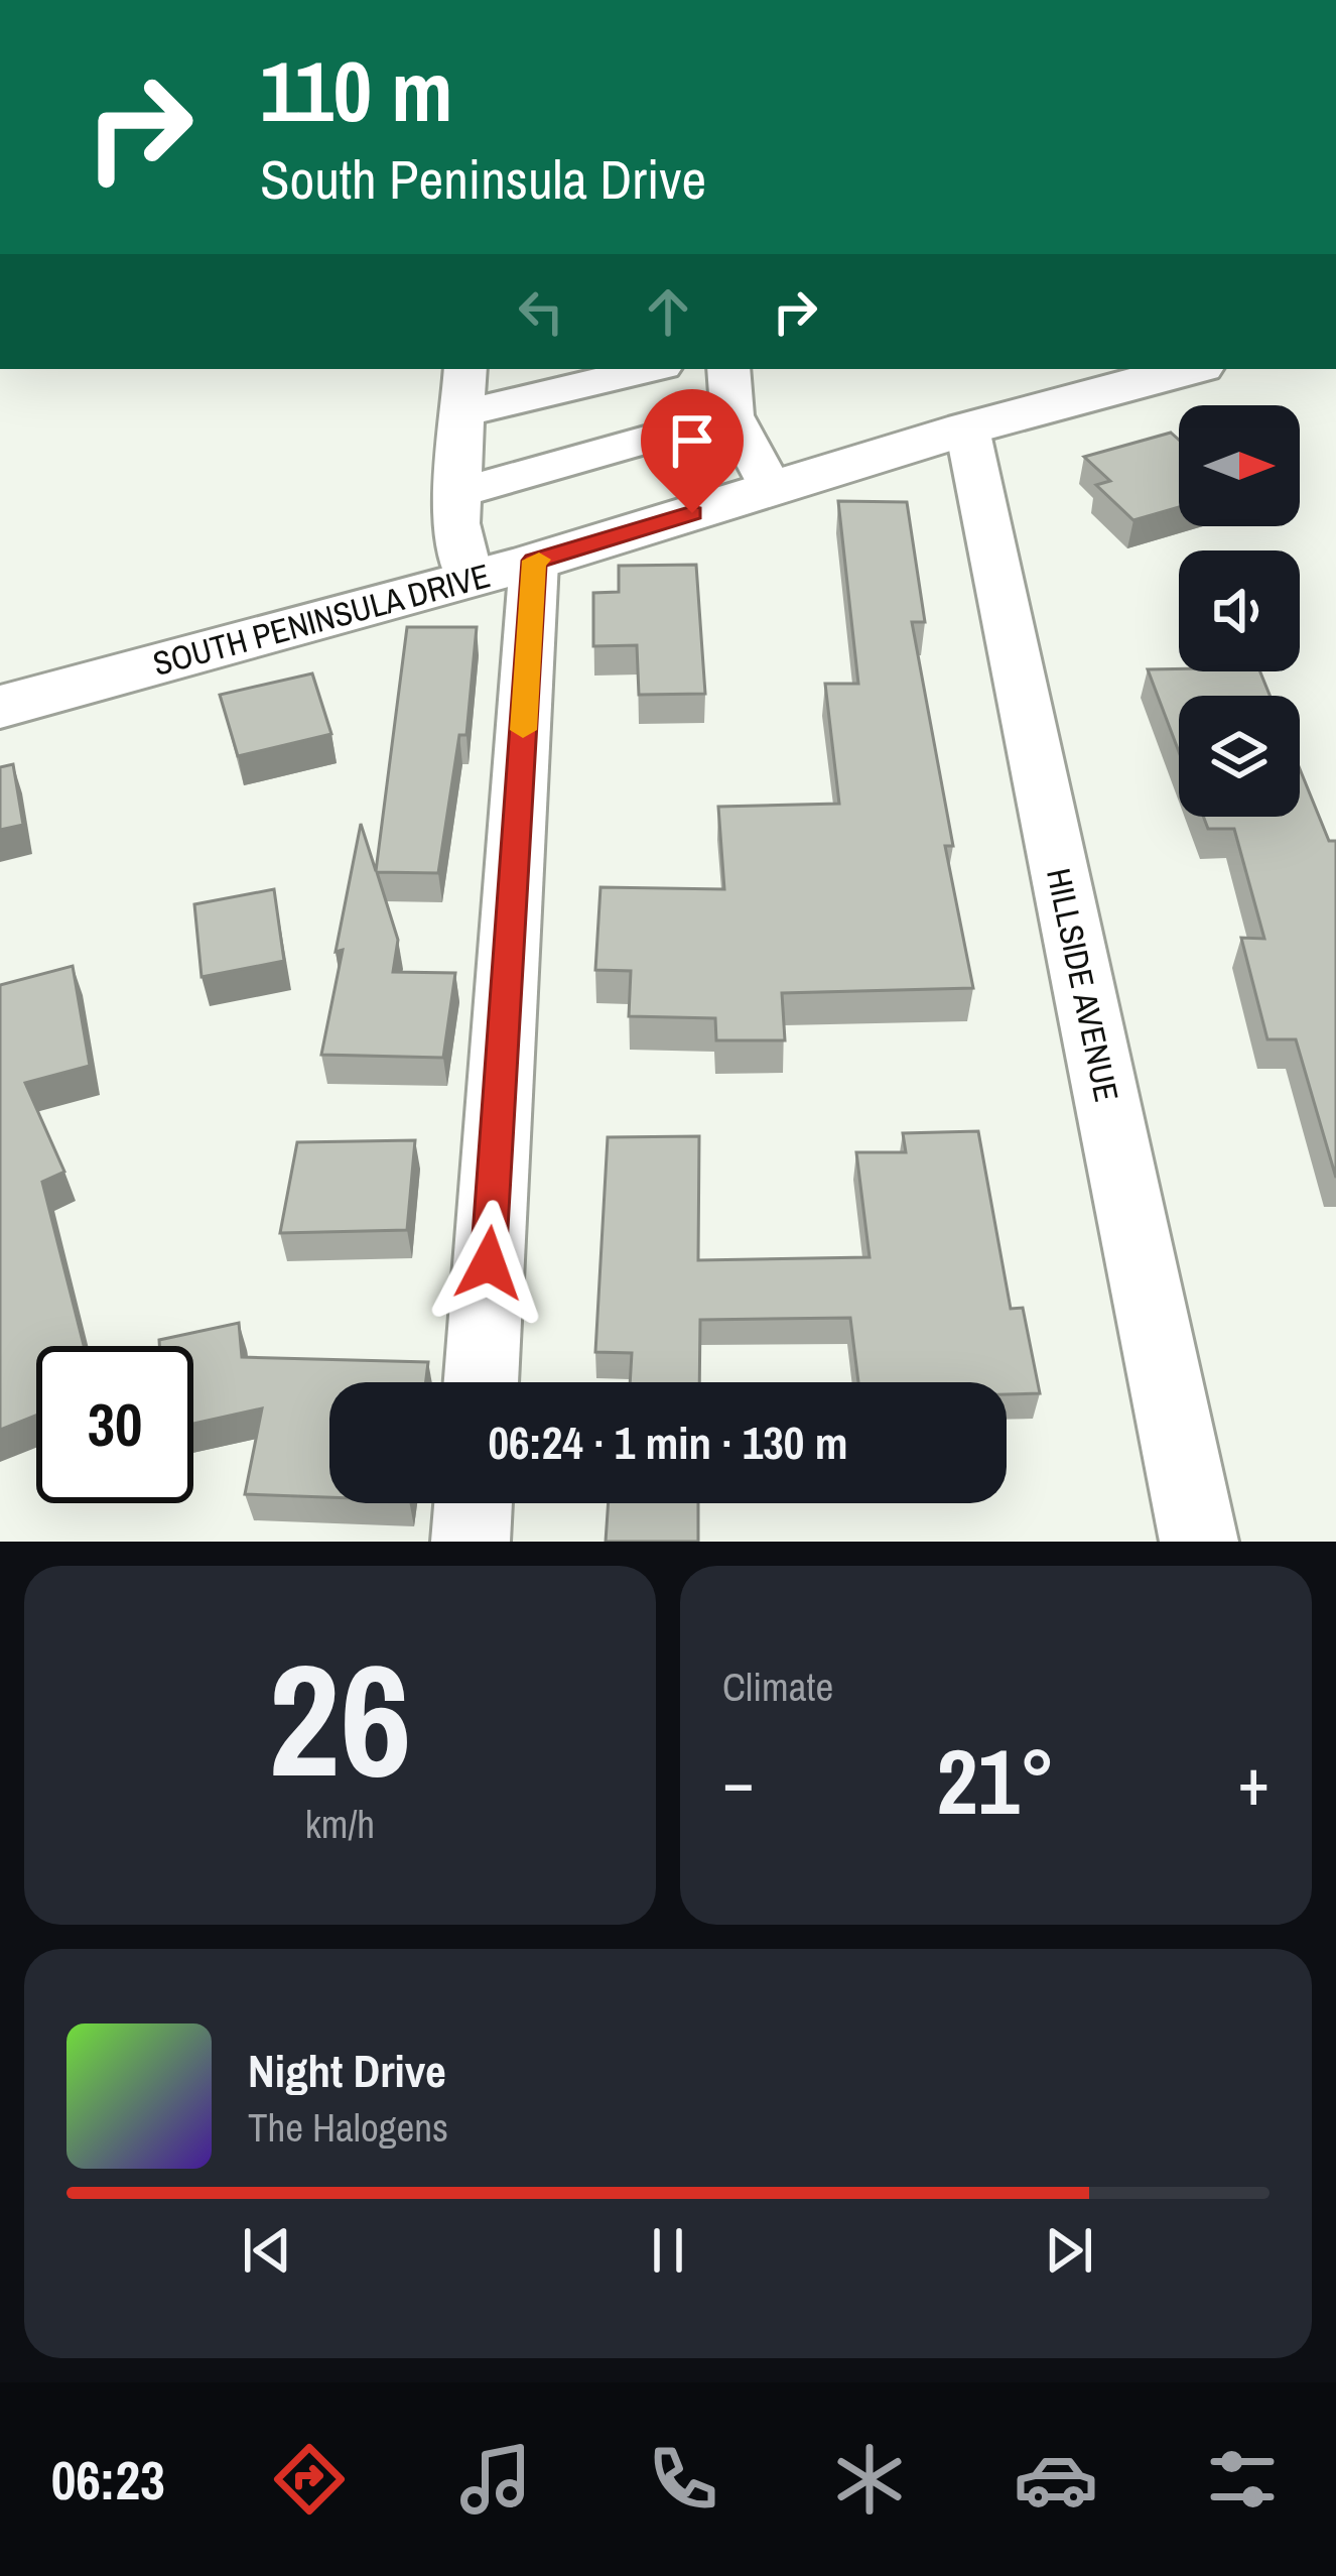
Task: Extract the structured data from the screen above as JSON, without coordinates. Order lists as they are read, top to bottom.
{
  "streets": {
    "main road": ["SOUTH PENINSULA DRIVE"],
    "street": ["HILLSIDE AVENUE"]
  },
  "crossings": [
    ["SOUTH PENINSULA DRIVE", "HILLSIDE AVENUE"]
  ],
  "north": "right",
  "page": {
    "turn": ["110 m", "South Peninsula Drive"],
    "limit": "30",
    "trip": "06:24 · 1 min · 130 m",
    "tile": [
      ["26", "km/h"],
      "Climate"
    ],
    "heat": ["−", "21°", "+"],
    "song": ["Night Drive", "The Halogens"],
    "tabs": "06:23"
  }
}
